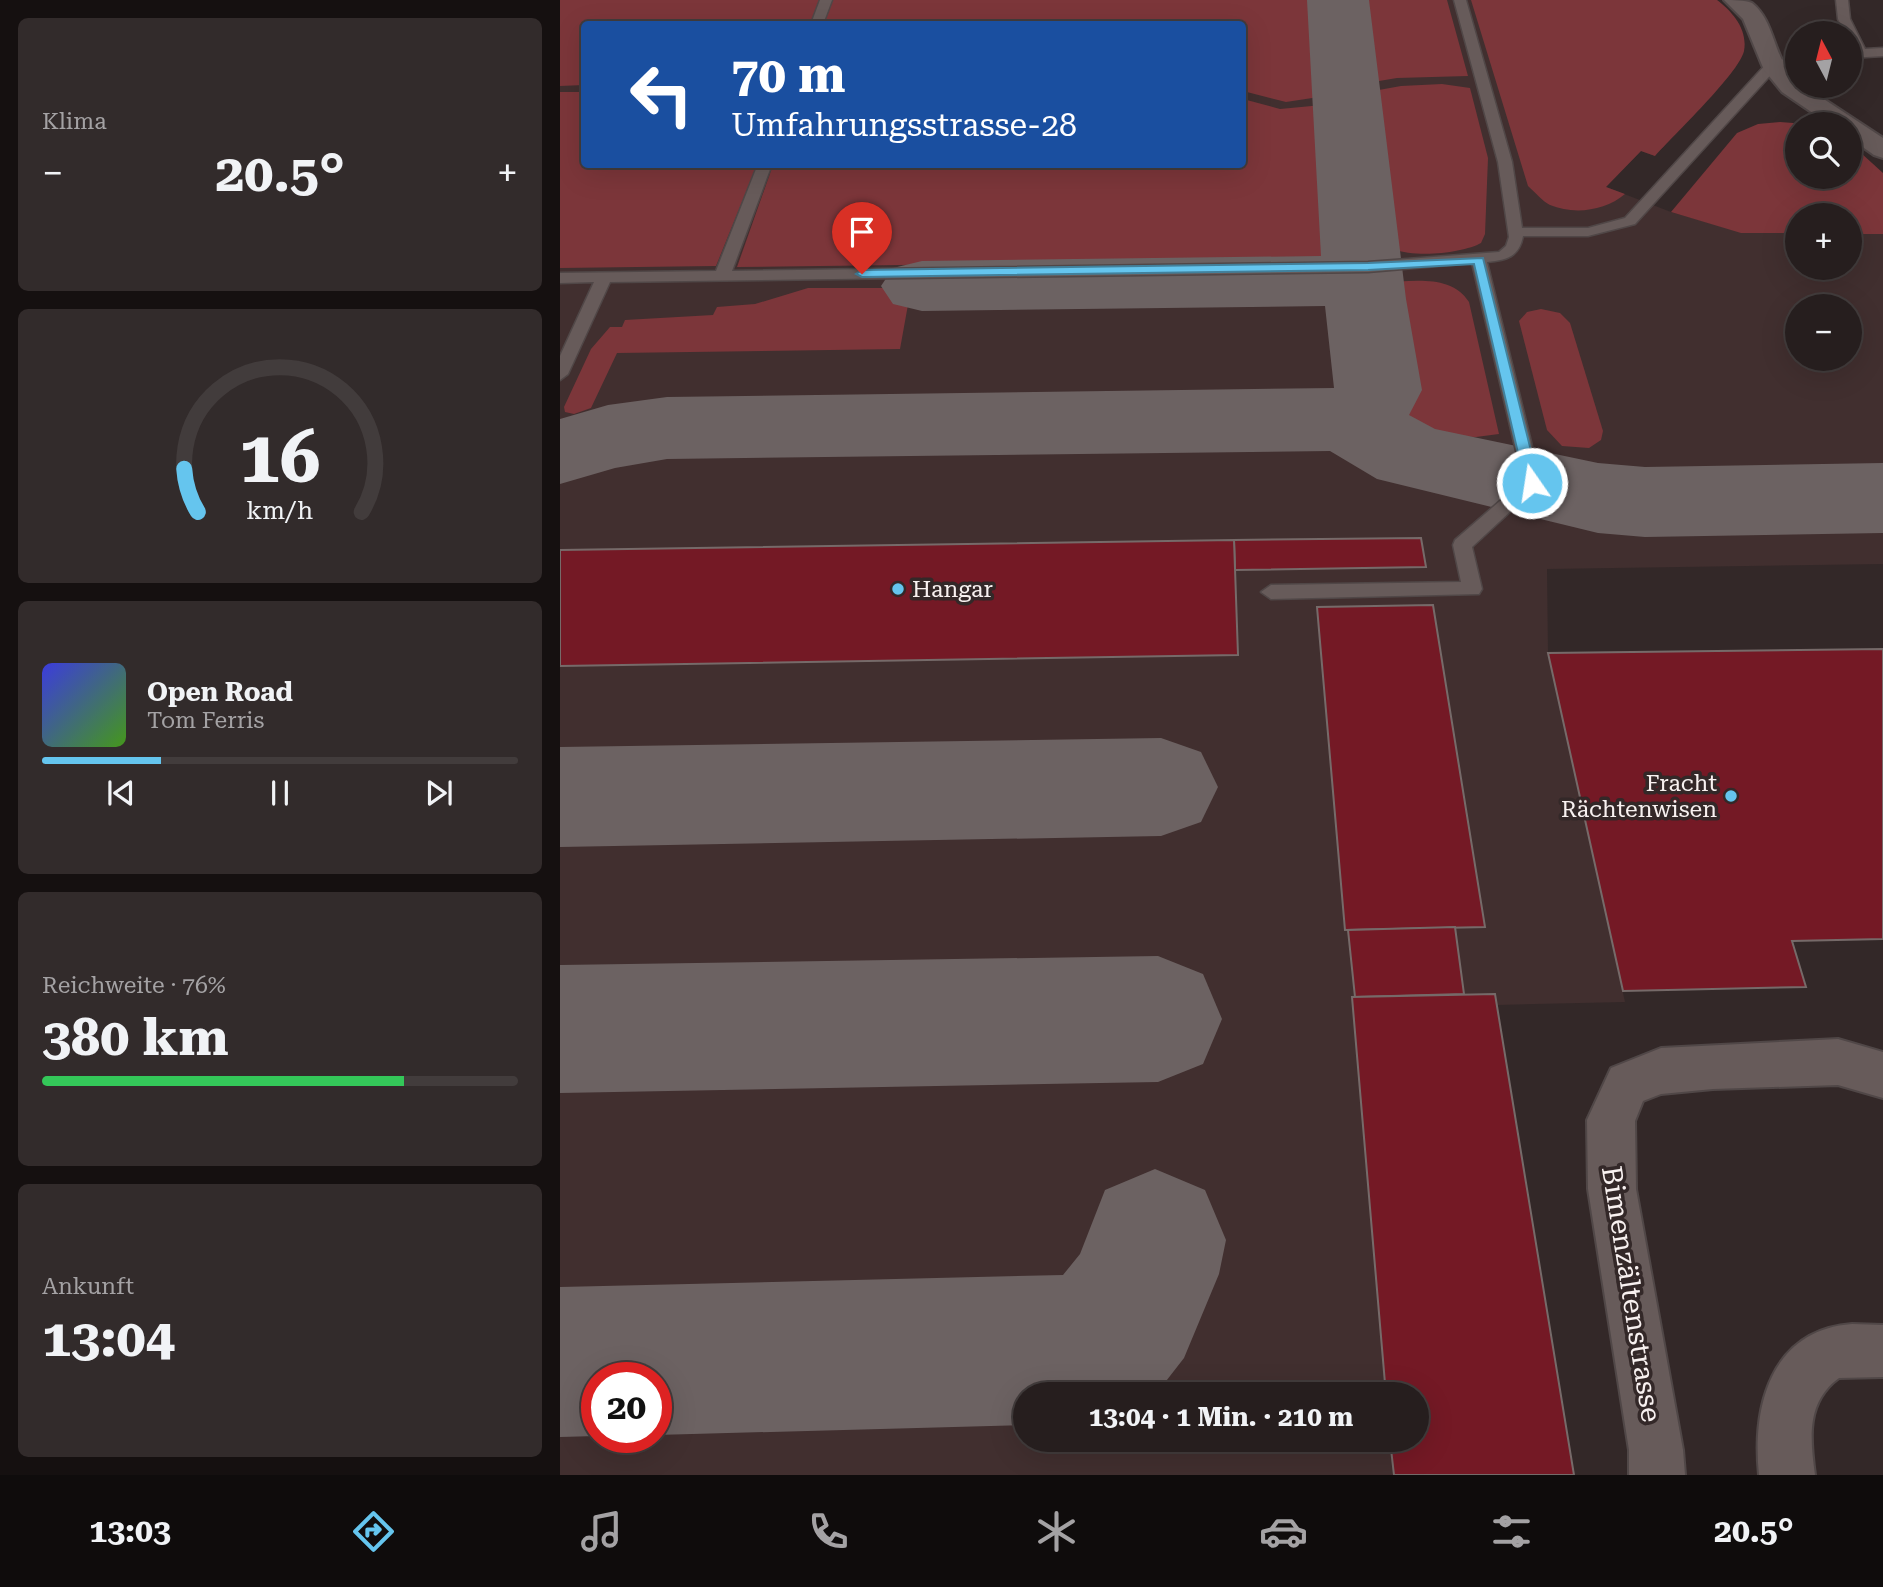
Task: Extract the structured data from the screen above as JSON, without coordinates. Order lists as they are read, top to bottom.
{
  "streets": {
    "street": ["Bimenzältenstrasse"]
  },
  "places": ["Hangar", "Fracht Rächtenwisen"],
  "north": "top",
  "page": {
    "tile": [
      "Klima",
      ["Reichweite · 76%", "380 km"],
      ["Ankunft", "13:04"]
    ],
    "map_buttons": ["+", "−"],
    "turn": ["70 m", "Umfahrungsstrasse-28"],
    "heat": ["−", "20.5°", "+"],
    "song": ["Open Road", "Tom Ferris"],
    "limit": "20",
    "trip": "13:04 · 1 Min. · 210 m",
    "tabs": ["13:03", "20.5°"],
    "gauge": ["16", "km/h"]
  }
}
